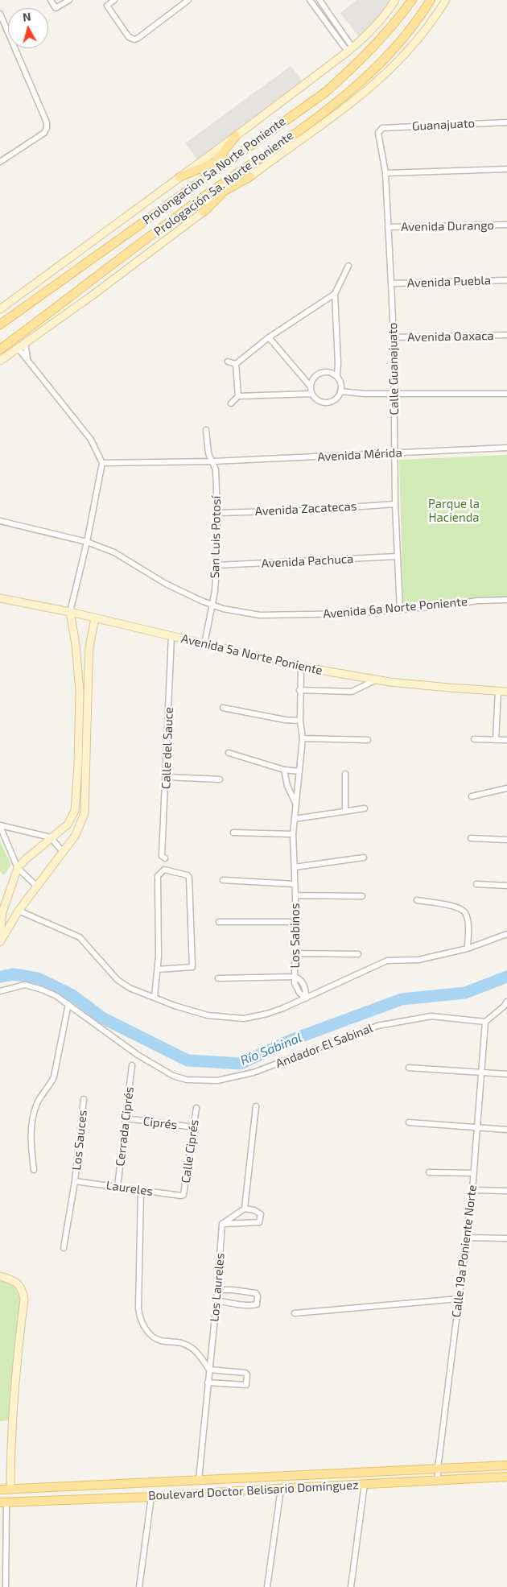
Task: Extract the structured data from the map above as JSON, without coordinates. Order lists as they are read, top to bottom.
{
  "streets": {
    "main road": [
      "Prolongacion 5a Norte Poniente",
      "Prologación 5a. Norte Poniente",
      "Avenida 5a Norte Poniente",
      "Boulevard Doctor Belisario Domínguez"
    ],
    "street": [
      "Guanajuato",
      "Avenida Durango",
      "Avenida Puebla",
      "Avenida Oaxaca",
      "Calle Guanajuato",
      "Avenida Mérida",
      "Avenida Zacatecas",
      "San Luis Potosí",
      "Avenida Pachuca",
      "Avenida 6a Norte Poniente",
      "Calle del Sauce",
      "Los Sabinos",
      "Andador El Sabinal",
      "Ciprés",
      "Cerrada Ciprés",
      "Los Sauces",
      "Calle Ciprés",
      "Laureles",
      "Calle 19a Poniente Norte",
      "Los Laureles"
    ]
  },
  "crossings": [
    ["Guanajuato", "Calle Guanajuato"],
    ["Avenida Durango", "Calle Guanajuato"],
    ["Avenida Puebla", "Calle Guanajuato"],
    ["Avenida Oaxaca", "Calle Guanajuato"],
    ["Calle Guanajuato", "Avenida Mérida"],
    ["Calle Guanajuato", "Avenida Zacatecas"],
    ["Calle Guanajuato", "Avenida Pachuca"],
    ["Calle Guanajuato", "Avenida 6a Norte Poniente"],
    ["Avenida Mérida", "San Luis Potosí"],
    ["Avenida Zacatecas", "San Luis Potosí"],
    ["San Luis Potosí", "Avenida Pachuca"],
    ["San Luis Potosí", "Avenida 6a Norte Poniente"],
    ["San Luis Potosí", "Avenida 5a Norte Poniente"],
    ["Avenida 5a Norte Poniente", "Calle del Sauce"],
    ["Avenida 5a Norte Poniente", "Los Sabinos"],
    ["Andador El Sabinal", "Calle 19a Poniente Norte"],
    ["Ciprés", "Cerrada Ciprés"],
    ["Ciprés", "Calle Ciprés"],
    ["Cerrada Ciprés", "Laureles"],
    ["Los Sauces", "Laureles"],
    ["Calle Ciprés", "Laureles"],
    ["Calle 19a Poniente Norte", "Boulevard Doctor Belisario Domínguez"],
    ["Los Laureles", "Boulevard Doctor Belisario Domínguez"]
  ],
  "water": ["Río Sabinal"],
  "parks": ["Parque la Hacienda"],
  "north": "top"
}
